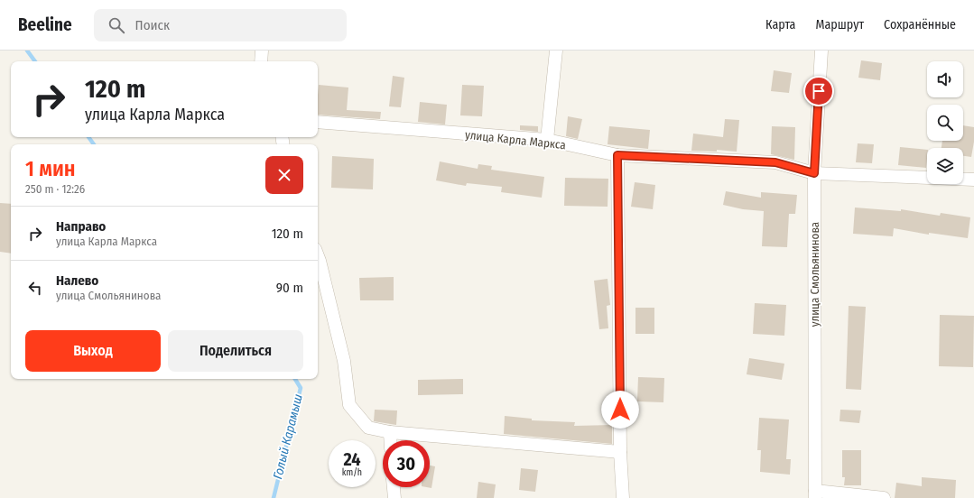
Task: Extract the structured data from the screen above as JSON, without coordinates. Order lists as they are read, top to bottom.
{
  "streets": {
    "street": ["улица Карла Маркса", "улица Смольянинова"]
  },
  "crossings": [
    ["улица Карла Маркса", "улица Смольянинова"]
  ],
  "water": ["Голый Карамыш"],
  "page": {
    "header": "Beeline",
    "search": "Поиск",
    "nav": ["Карта", "Маршрут", "Сохранённые"],
    "turn": ["120 m", "улица Карла Маркса"],
    "heading": ["1 мин", "250 m · 12:26"],
    "list": [
      {
        "name": "Направо",
        "note": "улица Карла Маркса",
        "value": "120 m"
      },
      {
        "name": "Налево",
        "note": "улица Смольянинова",
        "value": "90 m"
      }
    ],
    "buttons": ["Выход", "Поделиться"],
    "speed": "24 km/h",
    "limit": "30"
  }
}
